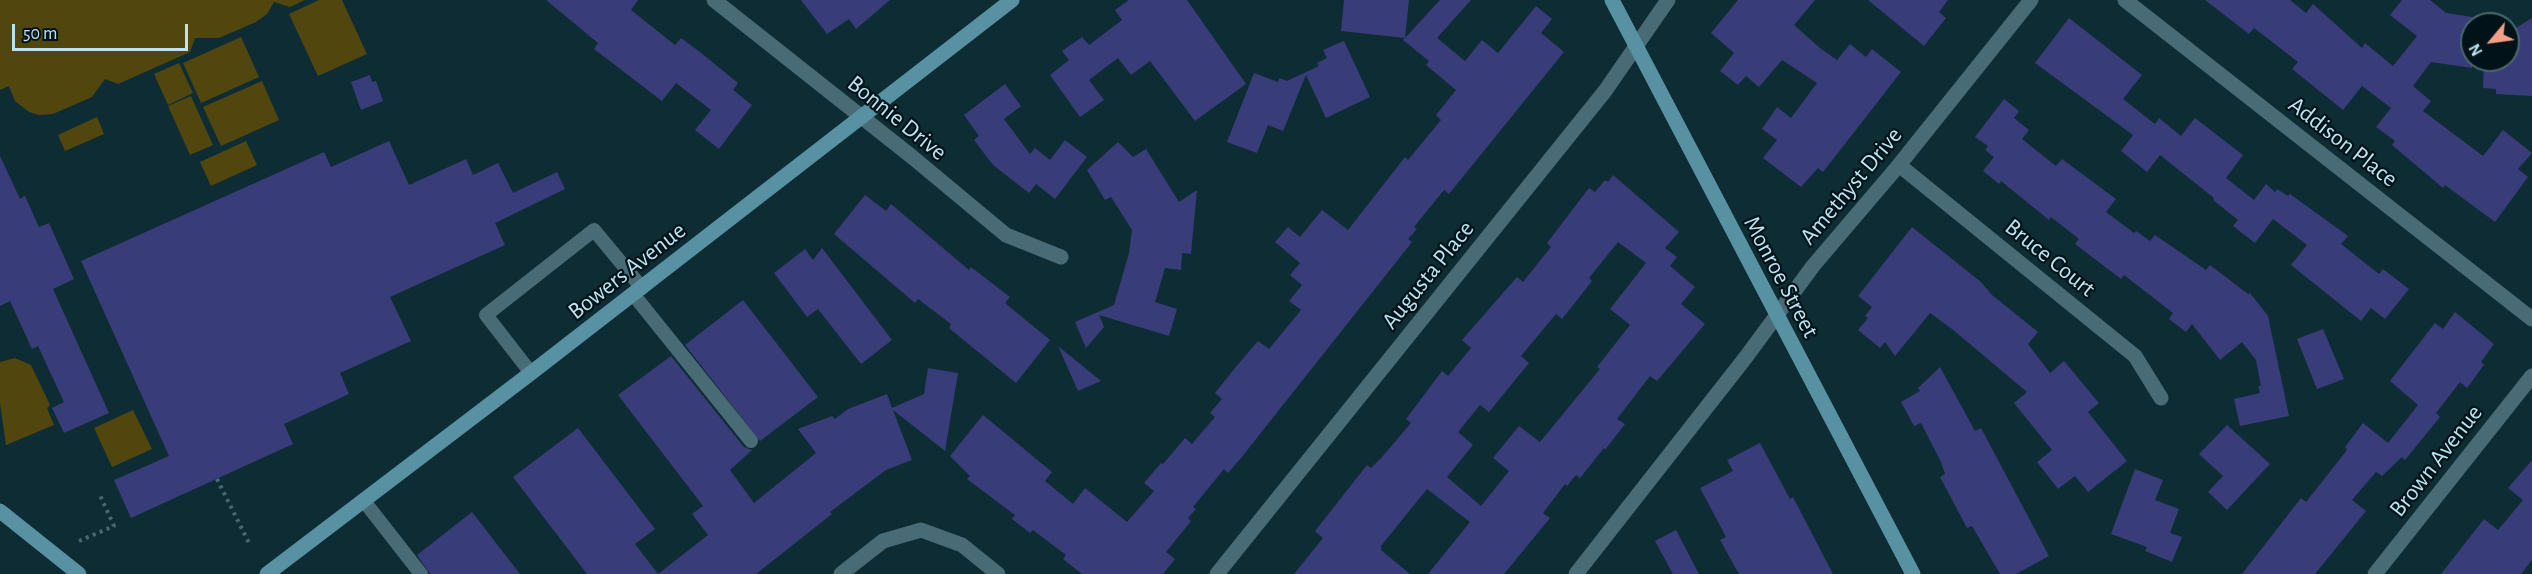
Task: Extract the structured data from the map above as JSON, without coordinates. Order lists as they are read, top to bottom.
{
  "streets": {
    "main road": ["Bowers Avenue", "Monroe Street"],
    "street": [
      "Bonnie Drive",
      "Addison Place",
      "Amethyst Drive",
      "Bruce Court",
      "Augusta Place",
      "Brown Avenue"
    ]
  },
  "crossings": [
    ["Bonnie Drive", "Bowers Avenue"],
    ["Amethyst Drive", "Bruce Court"],
    ["Amethyst Drive", "Monroe Street"],
    ["Augusta Place", "Monroe Street"]
  ],
  "scale_bar": "50 m",
  "north": "bottom left"
}
